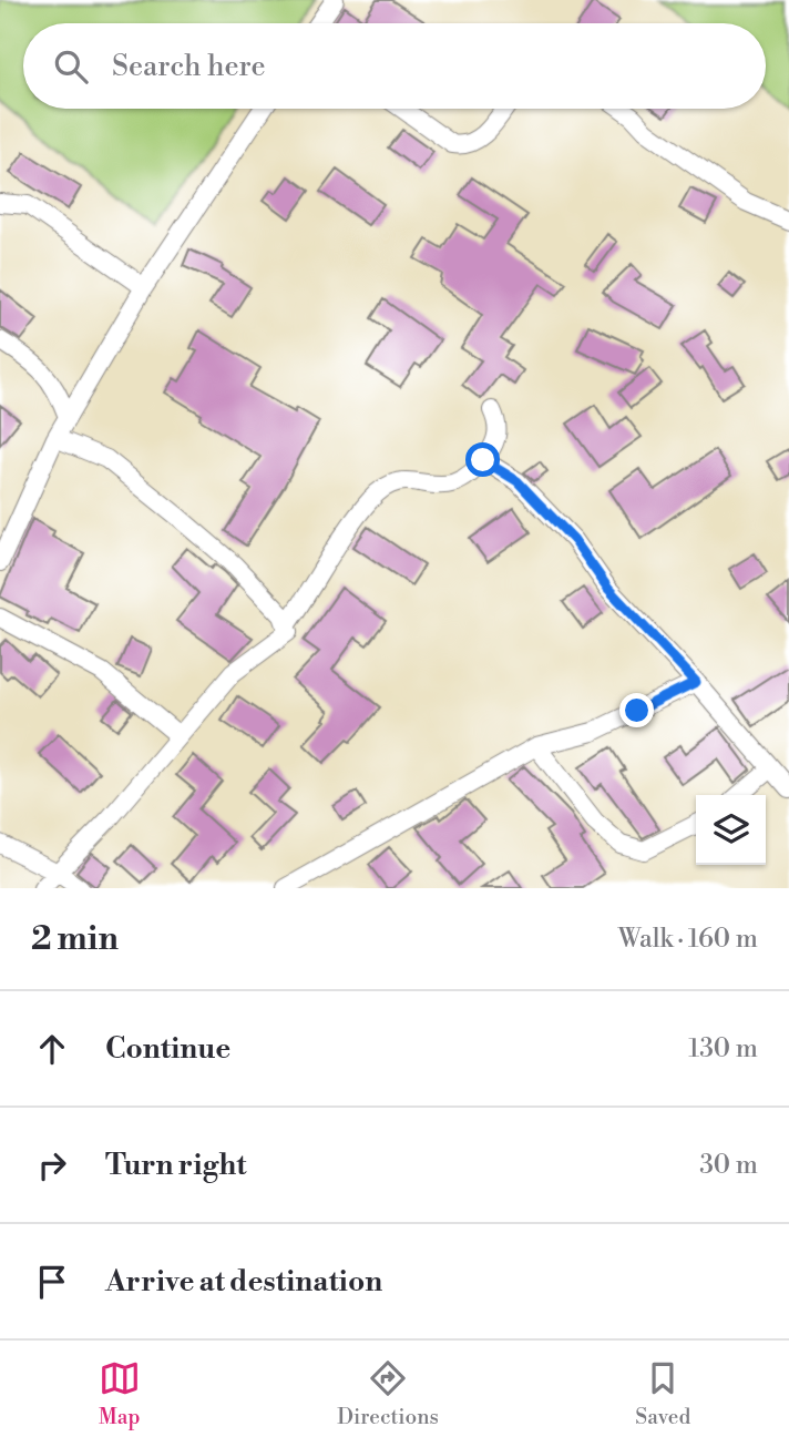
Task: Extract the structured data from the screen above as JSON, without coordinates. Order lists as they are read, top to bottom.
{
  "page": {
    "search": "Search here",
    "heading": ["2 min", "Walk · 160 m"],
    "list": [
      ["Continue", "130 m"],
      ["Turn right", "30 m"],
      "Arrive at destination"
    ],
    "nav": ["Map", "Directions", "Saved"]
  }
}
